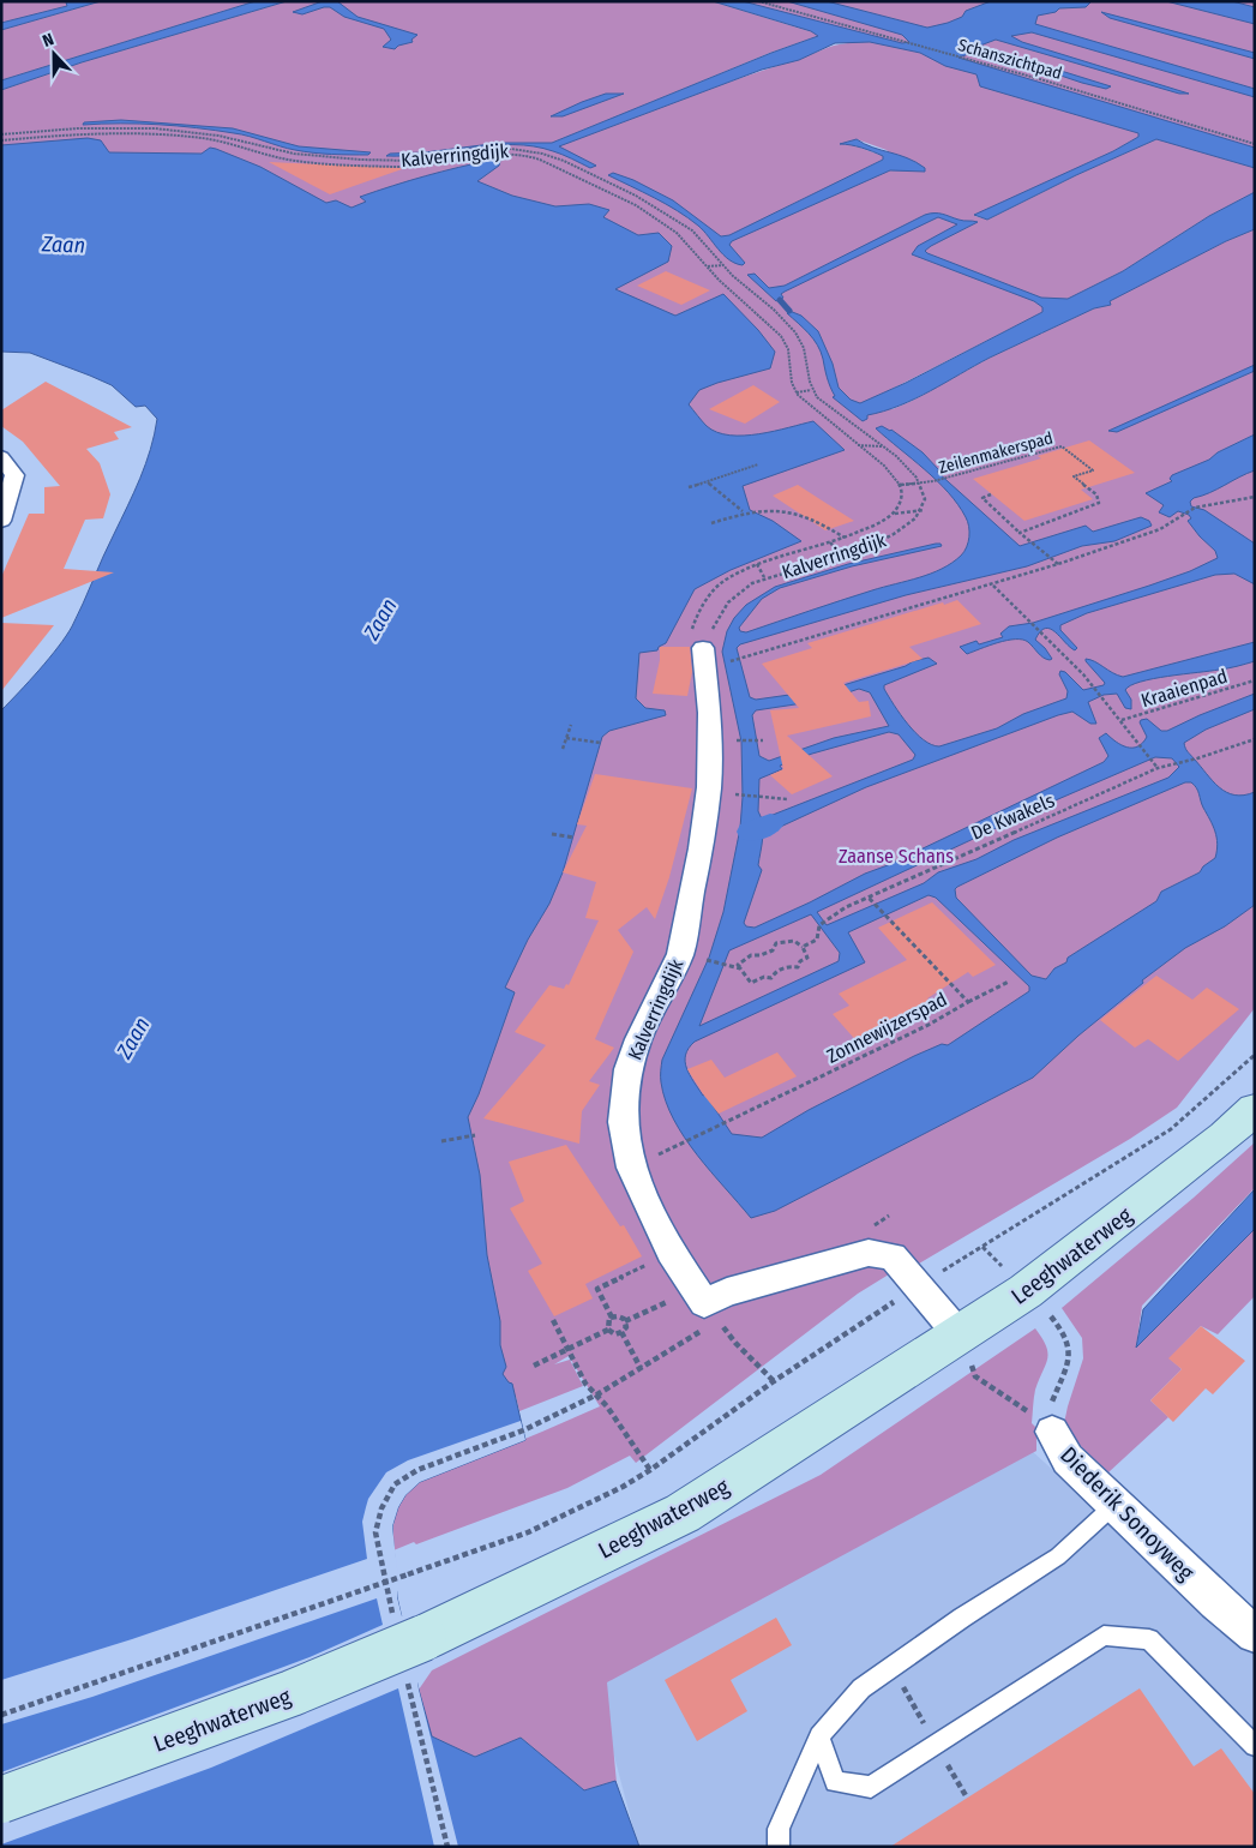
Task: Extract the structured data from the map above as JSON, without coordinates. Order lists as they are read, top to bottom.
{
  "streets": {
    "main road": ["Leeghwaterweg"],
    "street": ["Kalverringdijk", "Diederik Sonoyweg"],
    "path": [
      "Schanszichtpad",
      "Zeilenmakerspad",
      "Kraaienpad",
      "De Kwakels",
      "Zonnewijzerspad"
    ]
  },
  "crossings": [
    ["Kalverringdijk", "Zeilenmakerspad"],
    ["De Kwakels", "Zonnewijzerspad"]
  ],
  "water": ["Zaan"],
  "parks": ["Zaanse Schans"],
  "north": "top"
}
